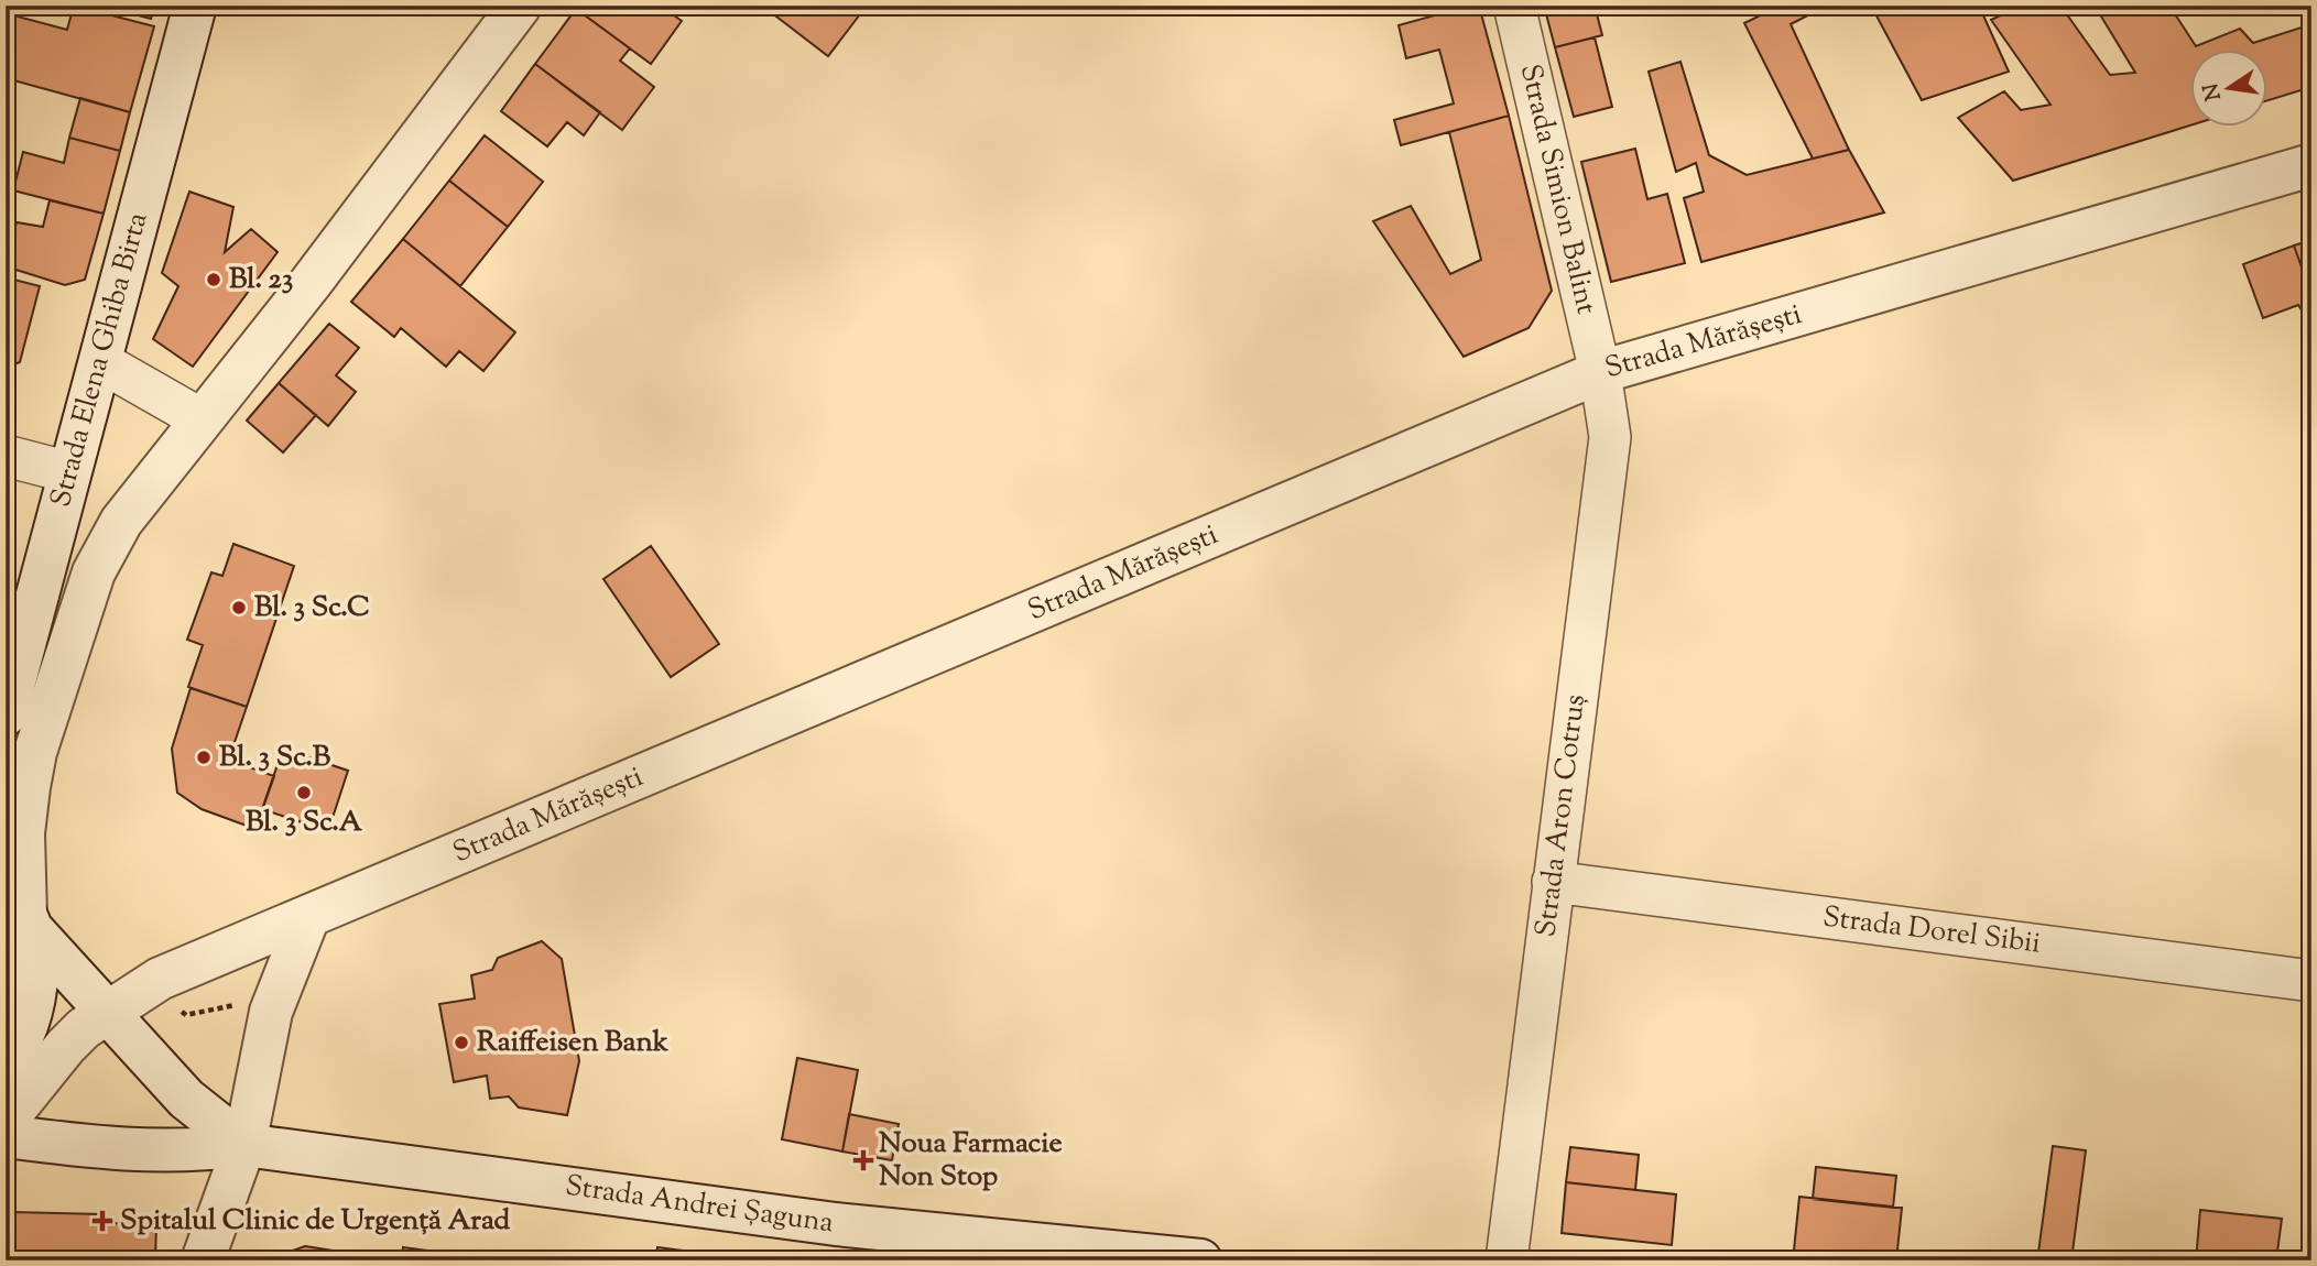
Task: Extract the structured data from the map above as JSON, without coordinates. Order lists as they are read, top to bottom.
{
  "streets": {
    "street": [
      "Strada Simion Balint",
      "Strada Mărășești",
      "Strada Elena Ghiba Birta",
      "Strada Aron Cotruș",
      "Strada Dorel Sibii",
      "Strada Andrei Șaguna"
    ]
  },
  "crossings": [
    ["Strada Simion Balint", "Strada Mărășești"],
    ["Strada Simion Balint", "Strada Aron Cotruș"],
    ["Strada Mărășești", "Strada Aron Cotruș"],
    ["Strada Aron Cotruș", "Strada Dorel Sibii"]
  ],
  "places": {
    "other": [
      "Bl. 23",
      "Bl. 3 Sc.C",
      "Bl. 3 Sc.B",
      "Bl. 3 Sc.A",
      "Raiffeisen Bank"
    ],
    "health": ["Noua Farmacie Non Stop", "Spitalul Clinic de Urgență Arad"]
  },
  "north": "left"
}
